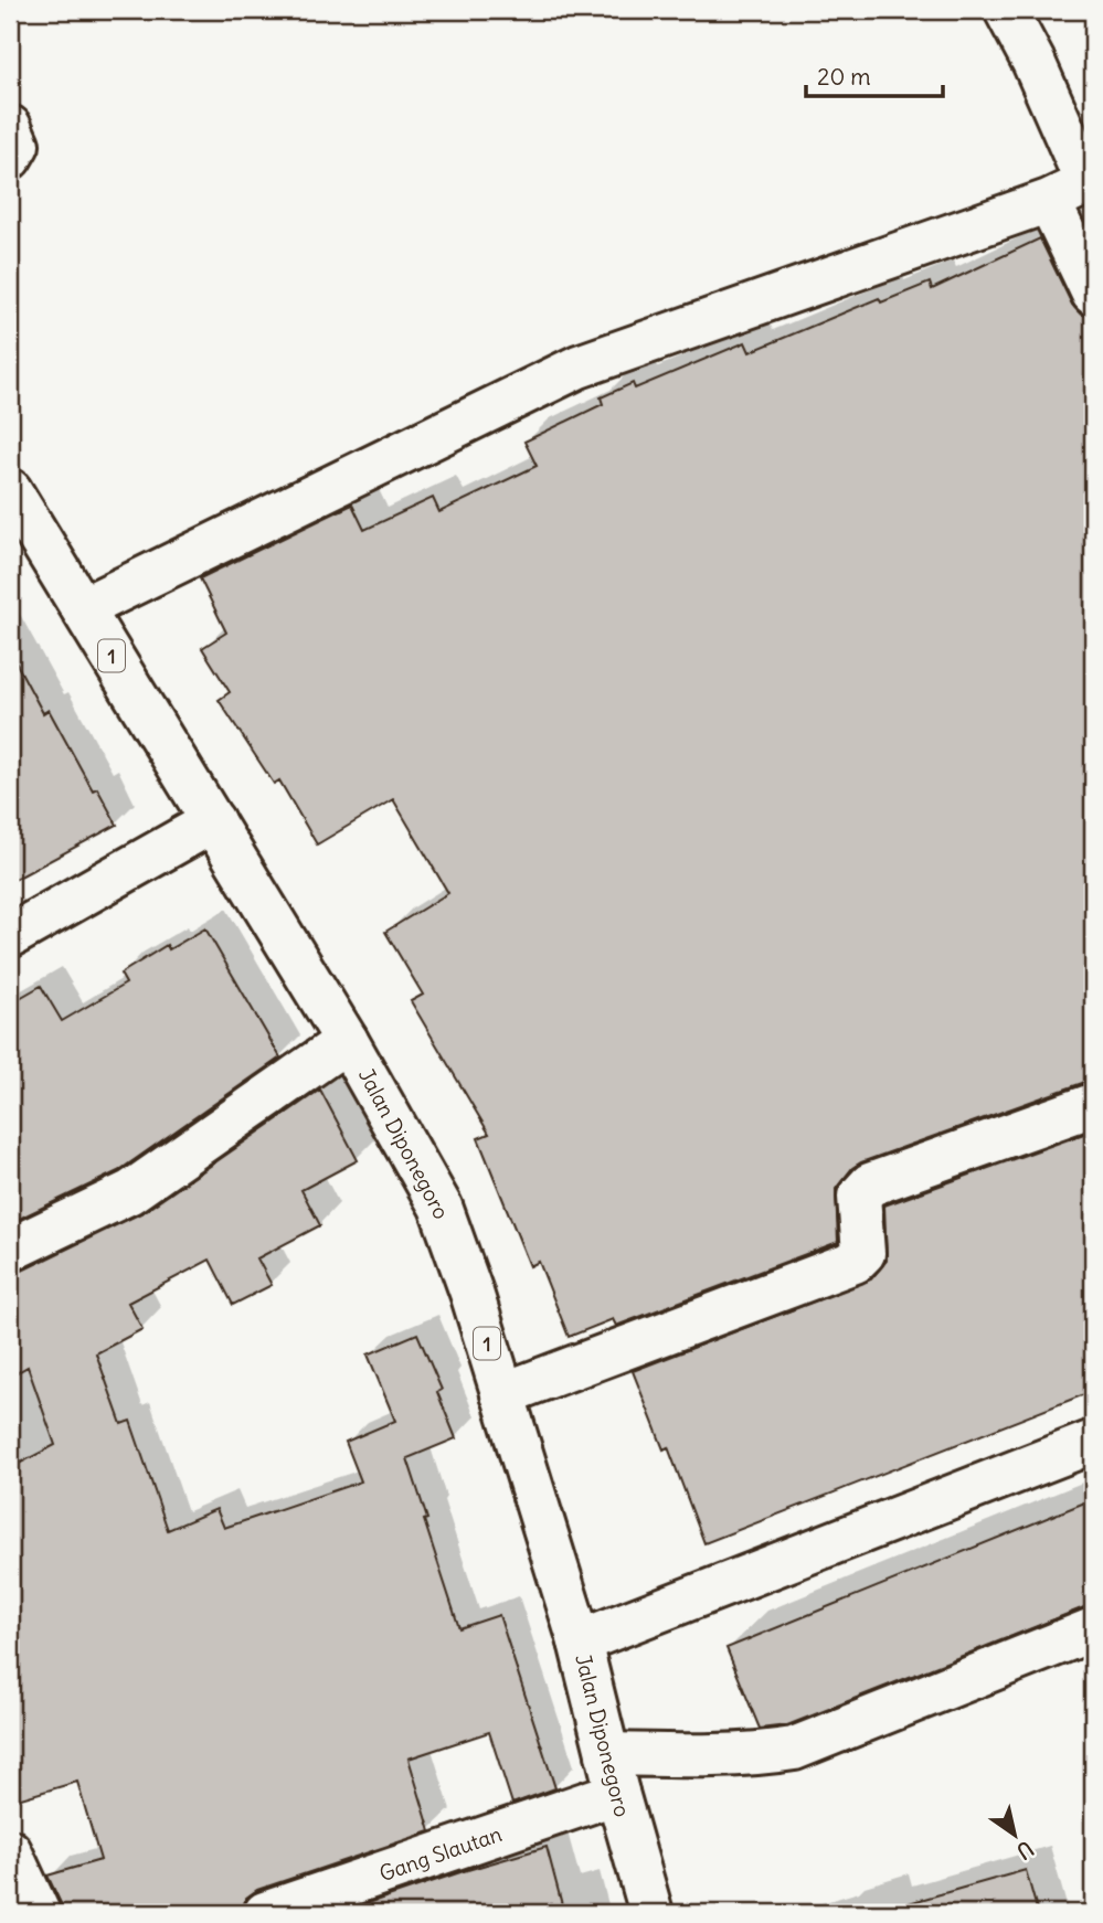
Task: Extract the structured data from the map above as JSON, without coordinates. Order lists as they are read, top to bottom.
{
  "streets": {
    "main road": ["1", "Jalan Diponegoro", "Gang Slautan"]
  },
  "crossings": [
    ["Jalan Diponegoro", "Gang Slautan"]
  ],
  "scale_bar": "20 m",
  "north": "bottom right"
}
